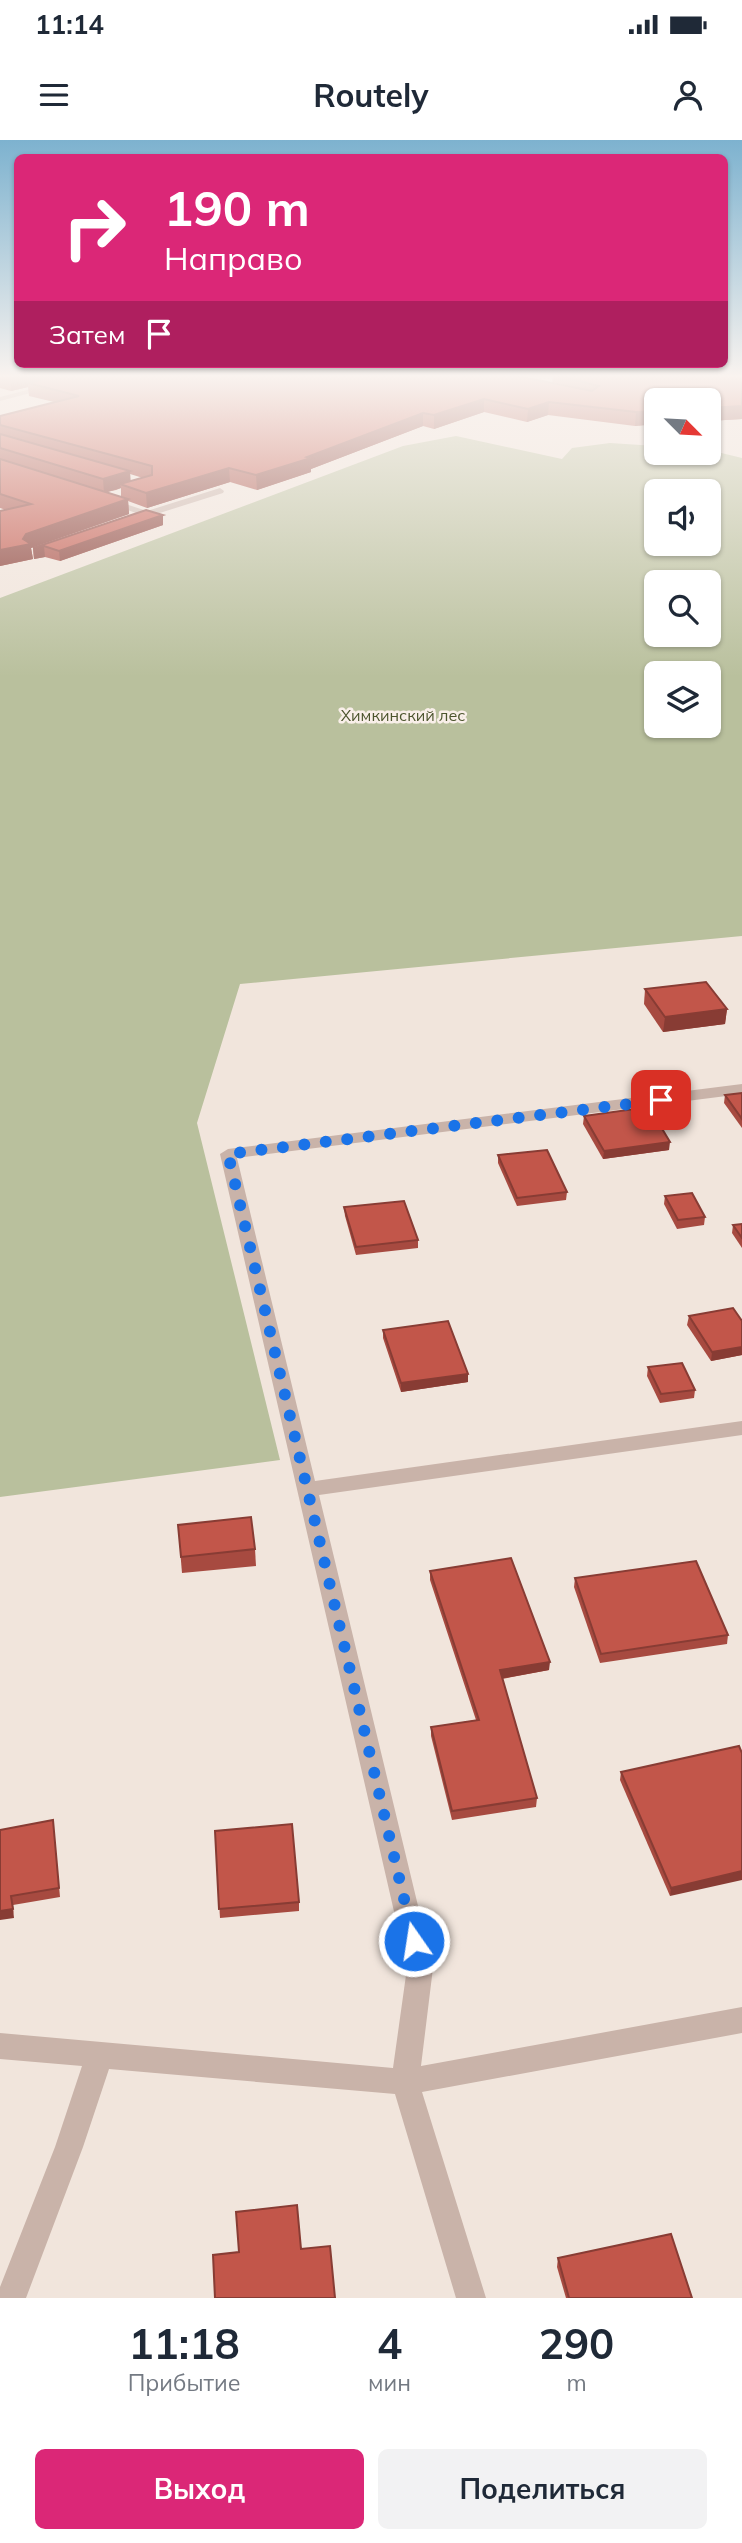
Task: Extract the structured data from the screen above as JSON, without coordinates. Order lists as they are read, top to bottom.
{
  "parks": ["Химкинский лес"],
  "north": "bottom right",
  "page": {
    "status": "11:14",
    "header": "Routely",
    "turn": ["190 m", "Направо"],
    "then": "Затем",
    "eta": [
      "11:18",
      "Прибытие",
      "4",
      "мин",
      "290",
      "m"
    ],
    "buttons": ["Выход", "Поделиться"]
  }
}
